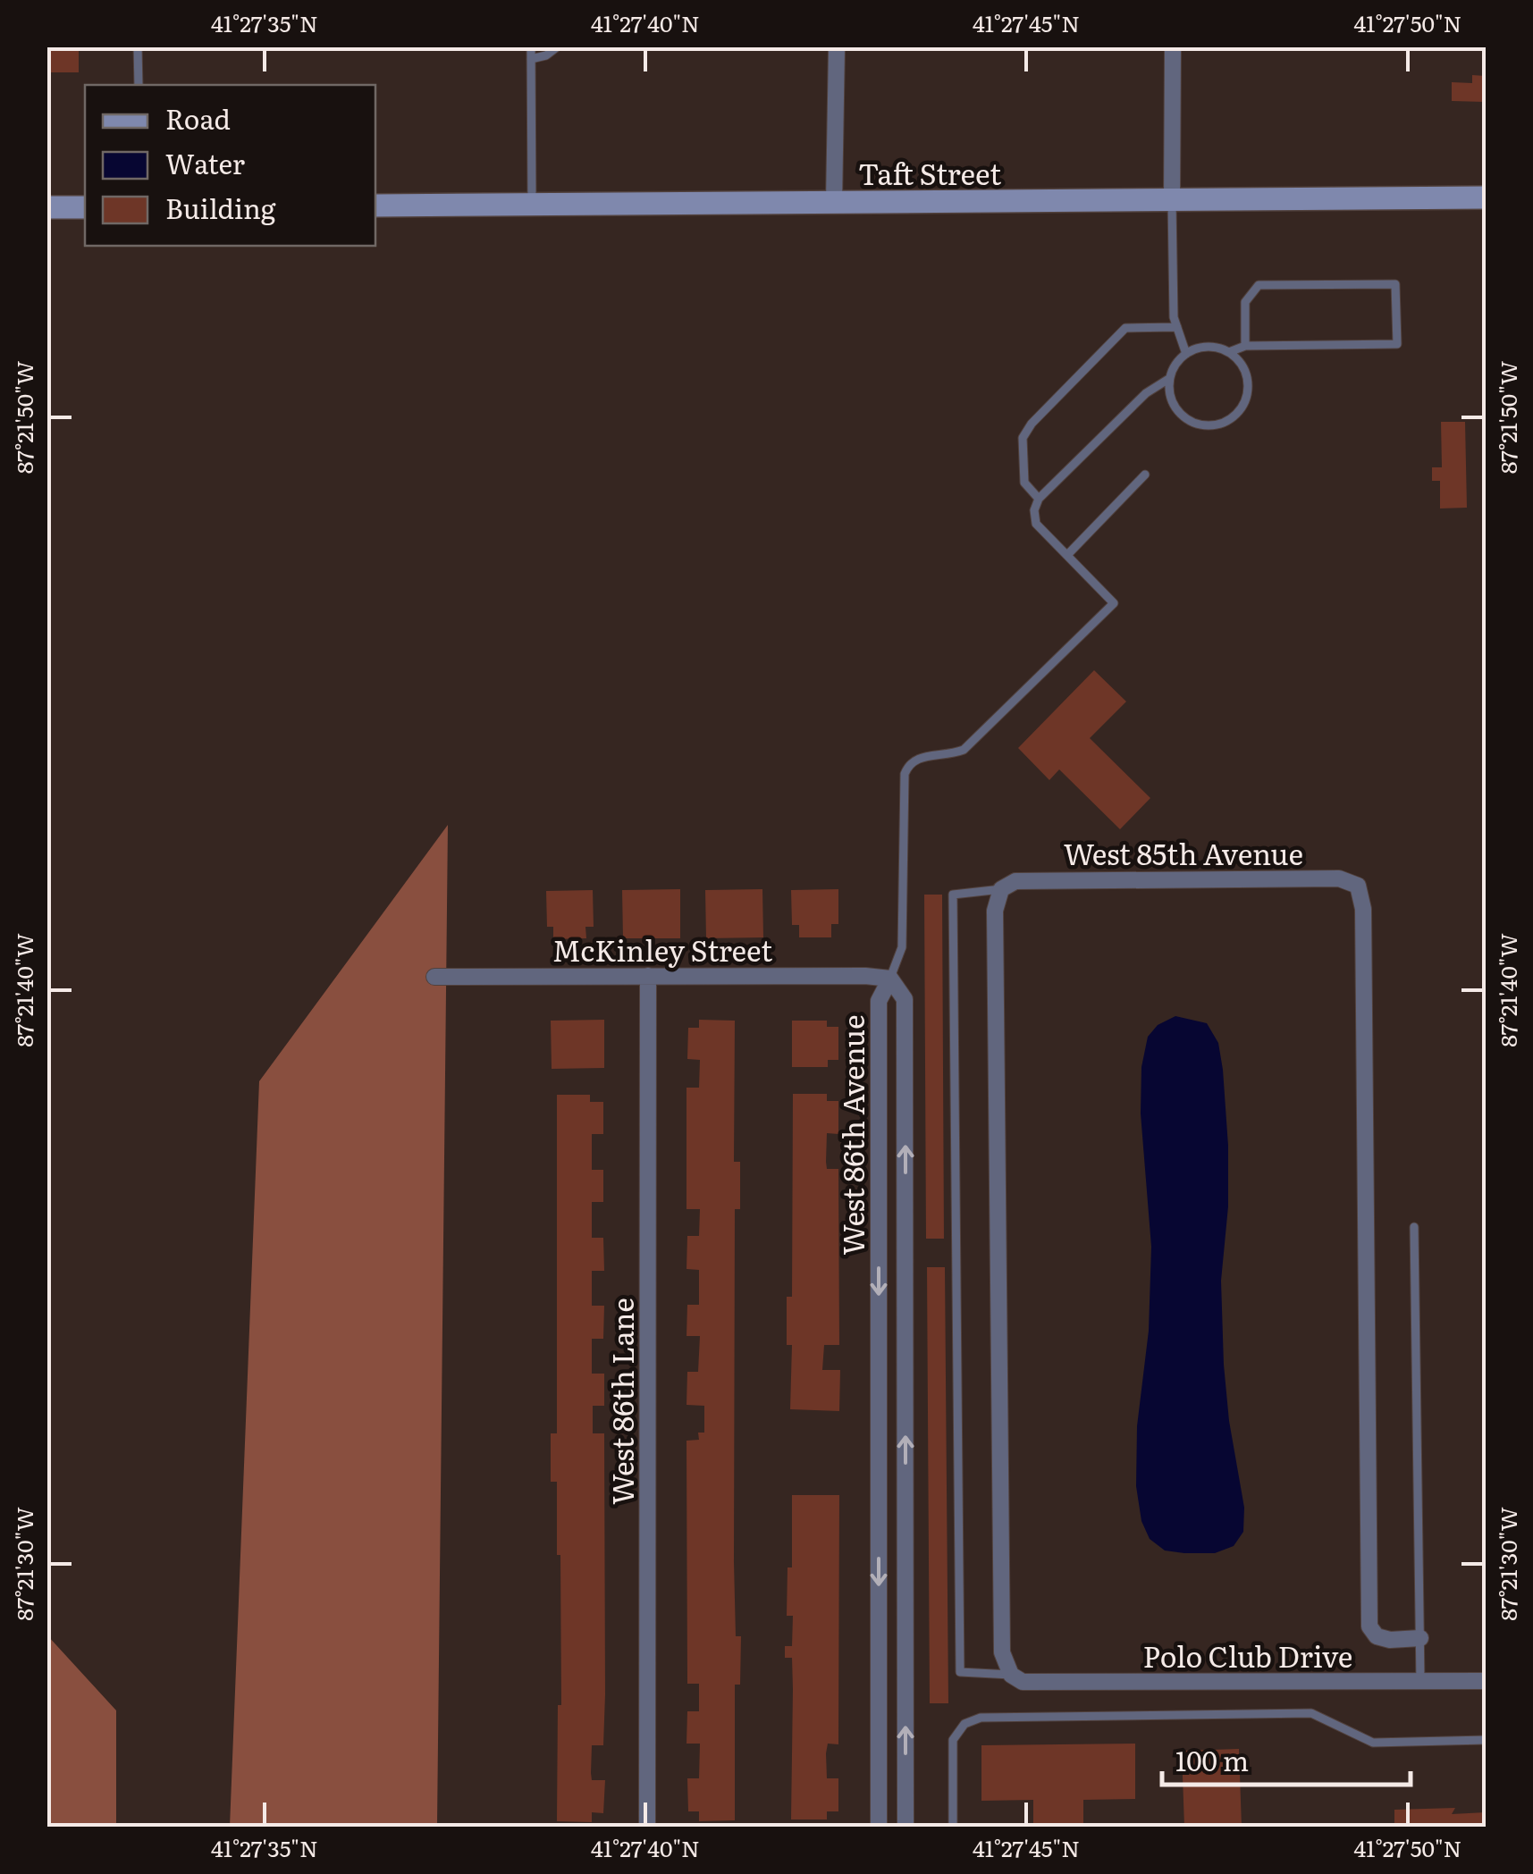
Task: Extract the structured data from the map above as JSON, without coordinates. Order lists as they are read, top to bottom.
{
  "streets": {
    "main road": ["Taft Street"],
    "street": [
      "West 85th Avenue",
      "McKinley Street",
      "West 86th Avenue",
      "West 86th Lane",
      "Polo Club Drive"
    ]
  },
  "crossings": [
    ["McKinley Street", "West 86th Avenue"],
    ["McKinley Street", "West 86th Lane"]
  ],
  "legend": ["Road", "Water", "Building"],
  "scale_bar": "100 m",
  "coordinates": [
    "41°27'35\"N",
    "41°27'40\"N",
    "41°27'45\"N",
    "41°27'50\"N",
    "87°21'50\"W",
    "87°21'40\"W",
    "87°21'30\"W"
  ]
}
